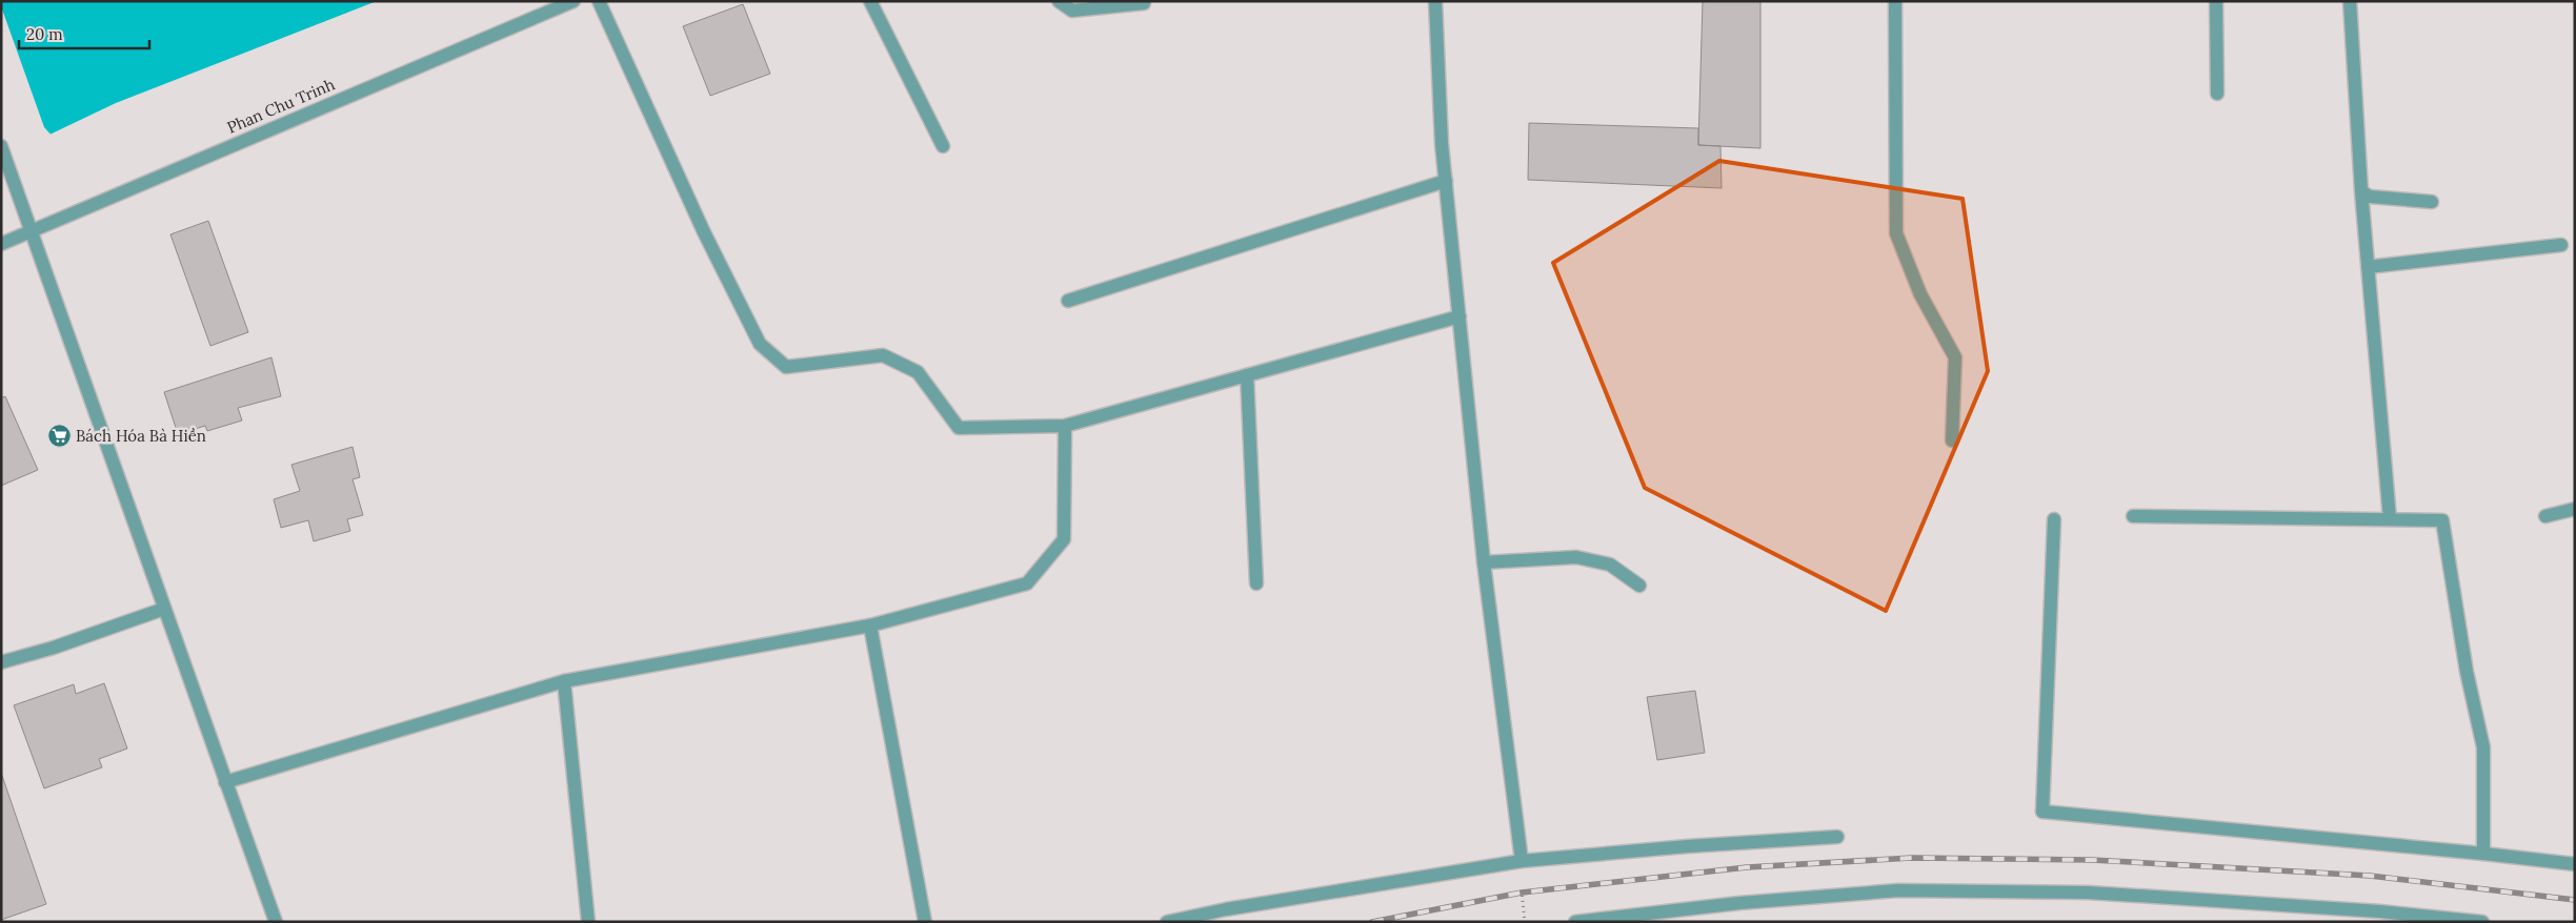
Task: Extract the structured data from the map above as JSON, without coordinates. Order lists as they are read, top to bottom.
{
  "streets": {
    "street": ["Phan Chu Trinh"]
  },
  "places": {
    "supermarket": ["Bách Hóa Bà Hiền"]
  },
  "scale_bar": "20 m"
}
